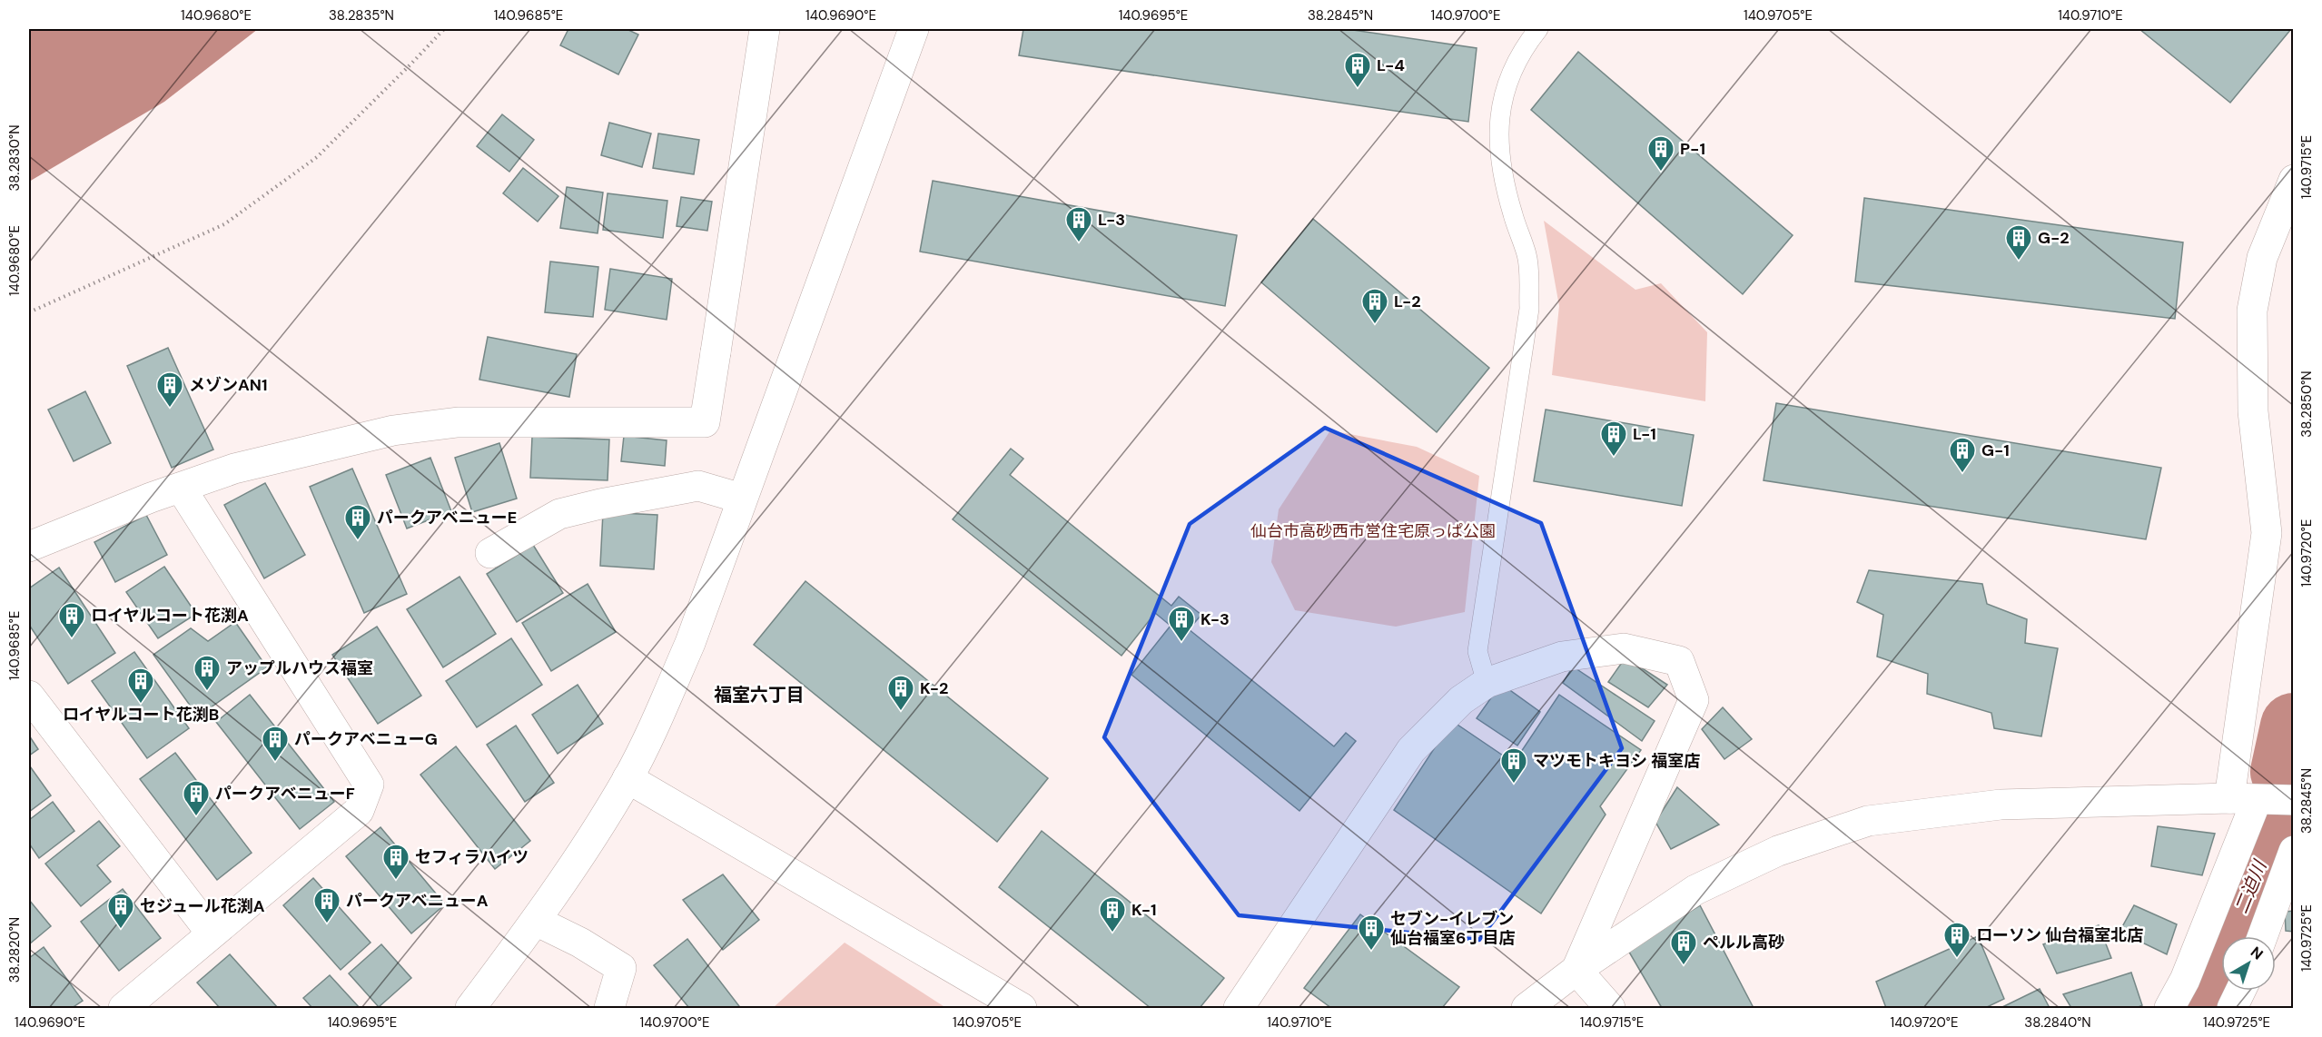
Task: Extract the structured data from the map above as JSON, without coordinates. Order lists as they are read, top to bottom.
{
  "districts": ["福室六丁目"],
  "water": ["二迫川"],
  "parks": ["仙台市高砂西市営住宅原っぱ公園"],
  "places": {
    "building": [
      "L-4",
      "P-1",
      "L-3",
      "G-2",
      "L-2",
      "メゾンAN1",
      "L-1",
      "G-1",
      "パークアベニューE",
      "ロイヤルコート花渕A",
      "K-3",
      "アップルハウス福室",
      "ロイヤルコート花渕B",
      "K-2",
      "パークアベニューG",
      "マツモトキヨシ 福室店",
      "パークアベニューF",
      "セフィラハイツ",
      "パークアベニューA",
      "セジュール花渕A",
      "K-1",
      "セブン-イレブン 仙台福室6丁目店",
      "ローソン 仙台福室北店",
      "ペルル高砂"
    ]
  },
  "north": "top right",
  "coordinates": [
    "140.9680°E",
    "38.2835°N",
    "140.9685°E",
    "140.9690°E",
    "140.9695°E",
    "38.2845°N",
    "140.9700°E",
    "140.9705°E",
    "140.9710°E",
    "38.2830°N",
    "140.9715°E",
    "38.2850°N",
    "140.9720°E",
    "140.9725°E",
    "38.2820°N",
    "38.2840°N"
  ]
}
